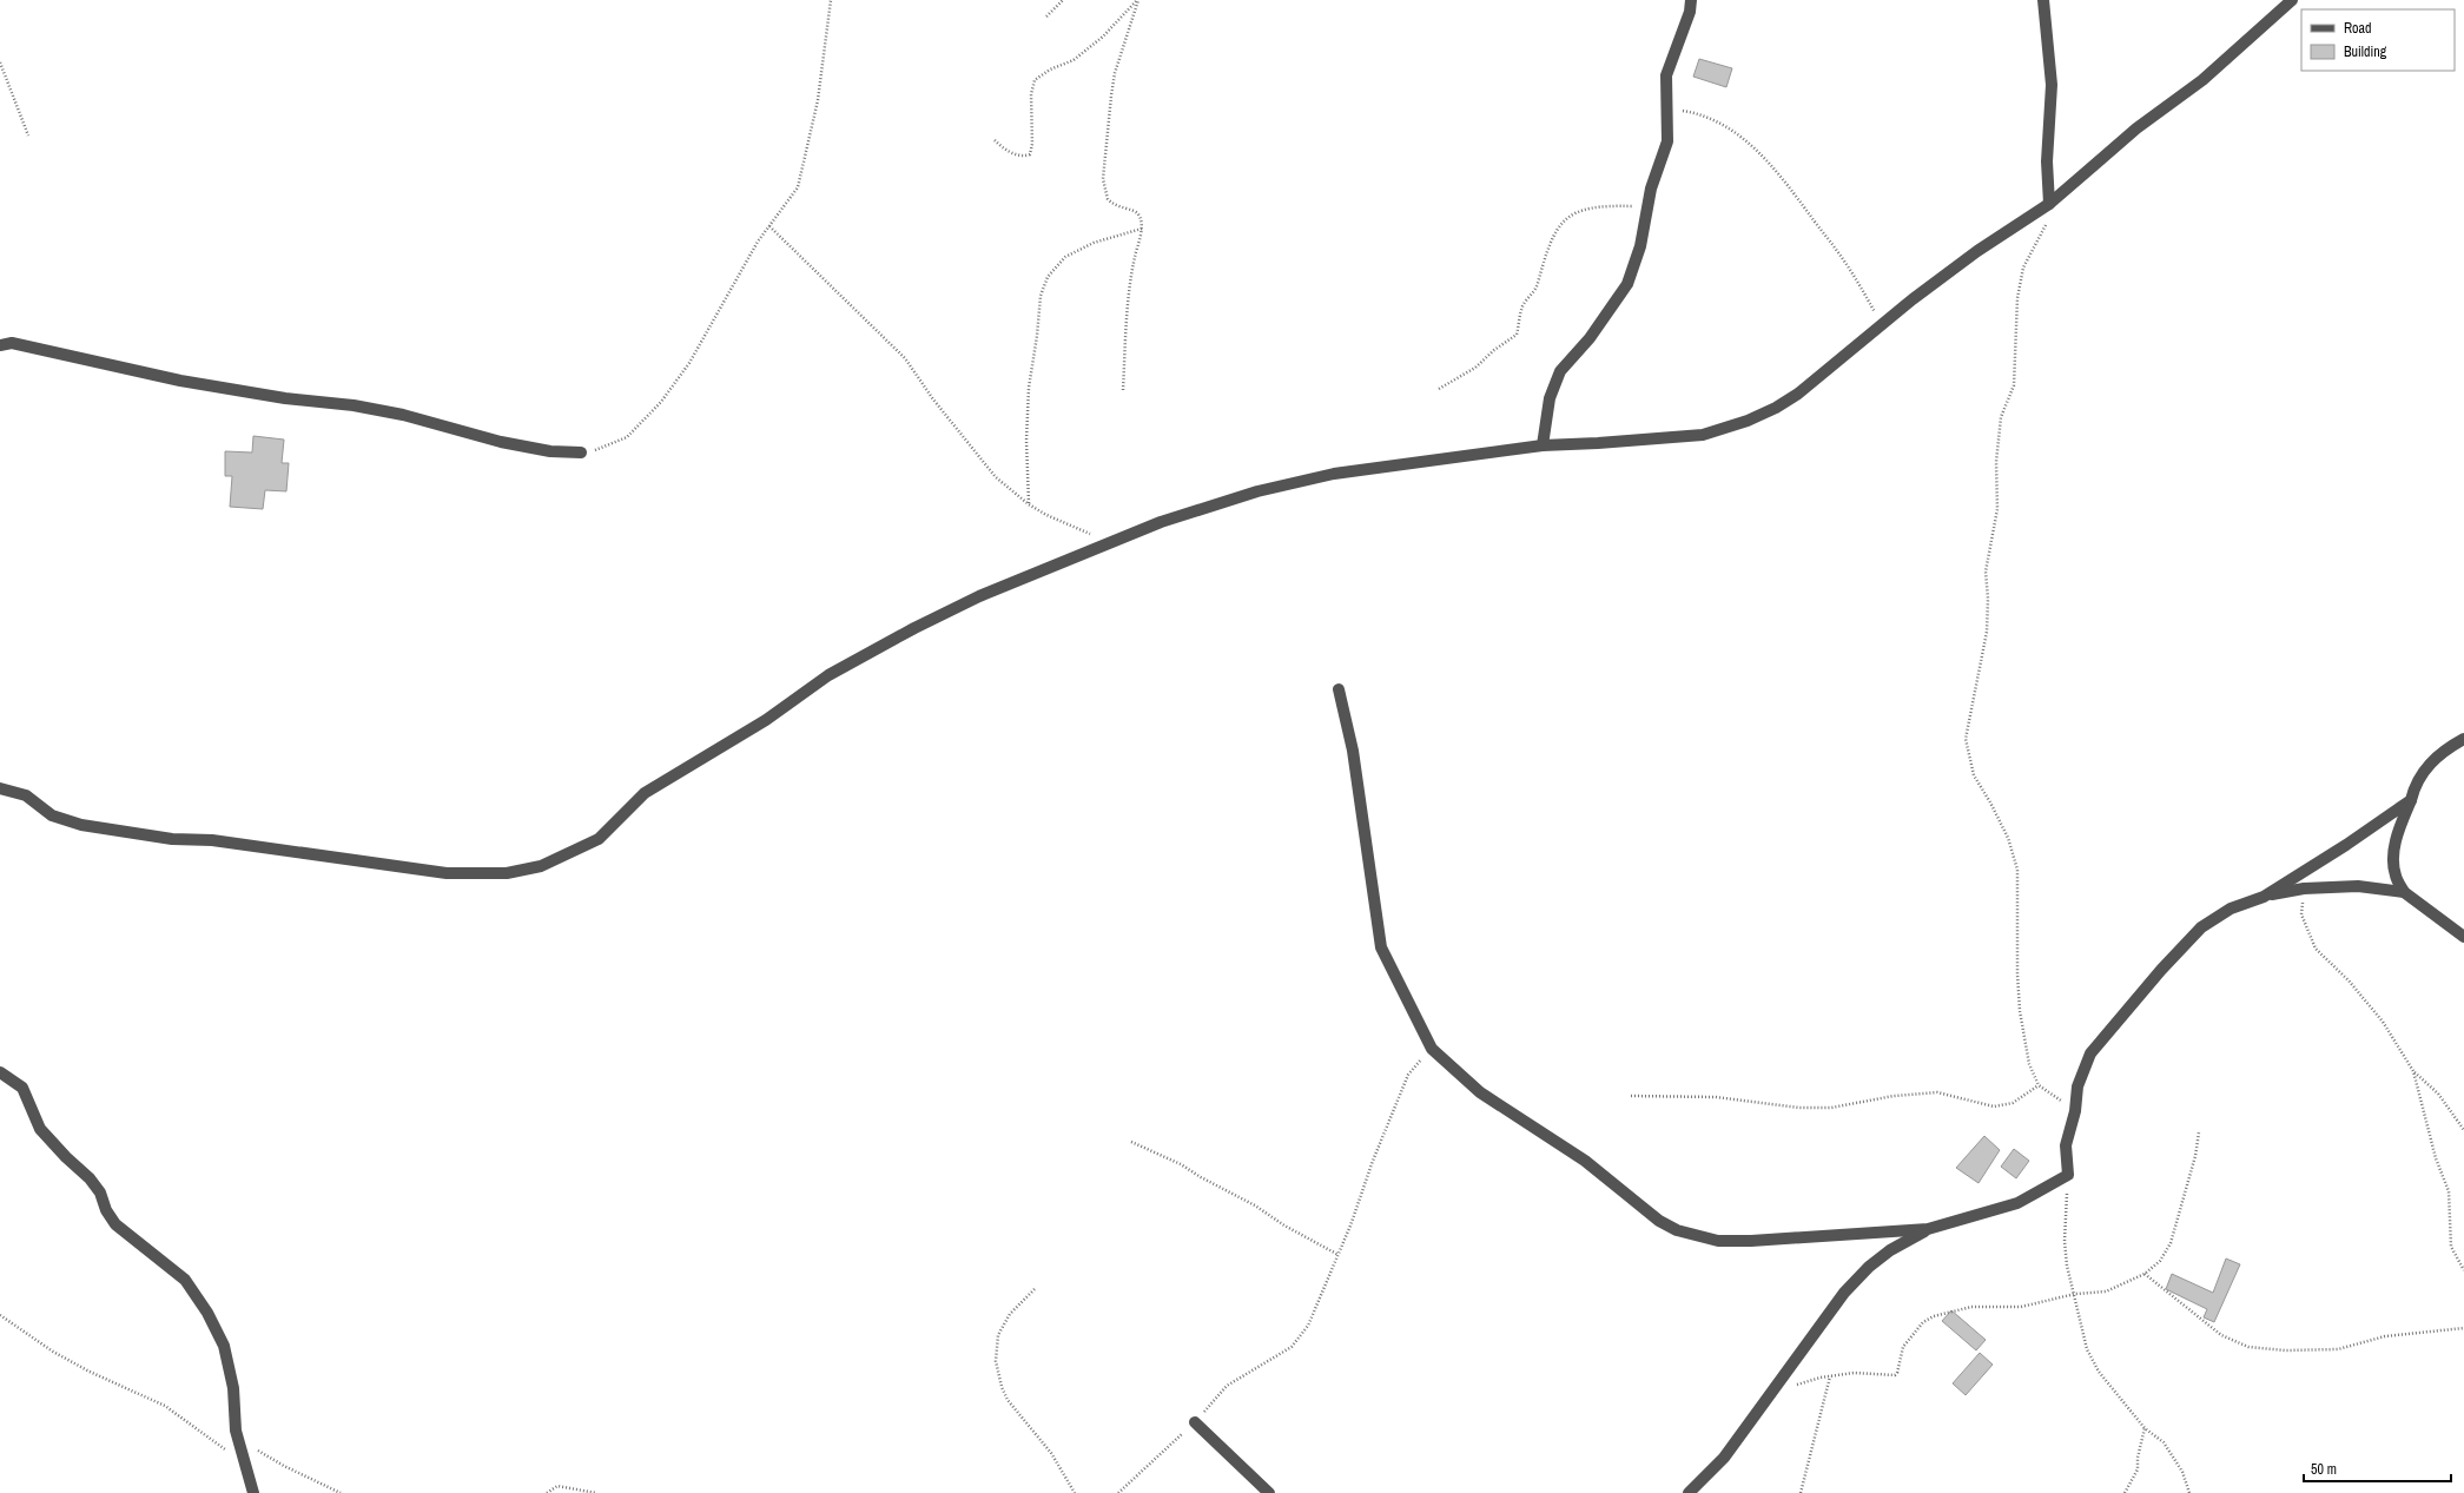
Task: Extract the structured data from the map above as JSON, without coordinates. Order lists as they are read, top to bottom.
{
  "legend": ["Road", "Building"],
  "scale_bar": "50 m"
}
